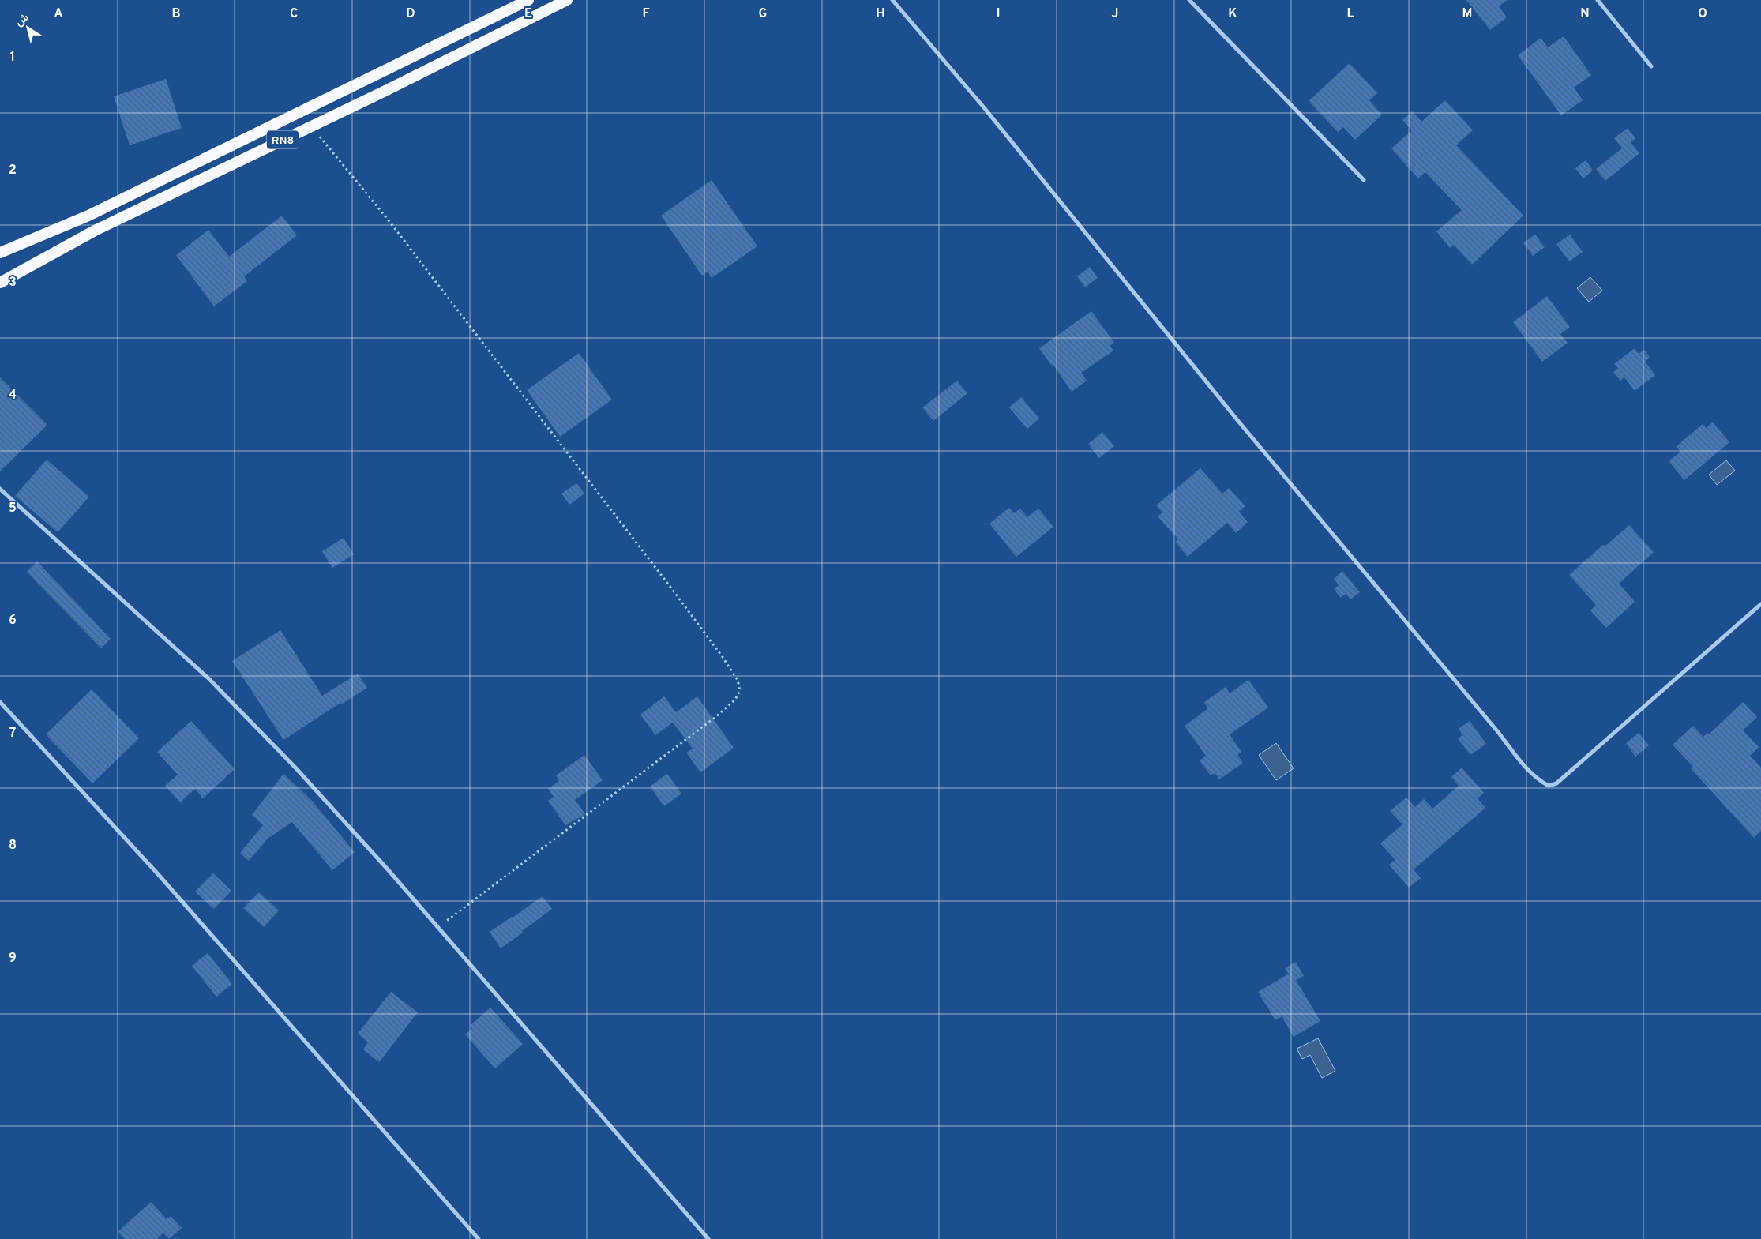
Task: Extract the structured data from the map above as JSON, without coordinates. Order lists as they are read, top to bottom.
{
  "streets": {
    "highway": ["RN8"]
  },
  "north": "top left",
  "grid": {
    "columns": [
      "A",
      "B",
      "C",
      "D",
      "E",
      "F",
      "G",
      "H",
      "I",
      "J",
      "K",
      "L",
      "M",
      "N",
      "O"
    ],
    "rows": [
      "1",
      "2",
      "3",
      "4",
      "5",
      "6",
      "7",
      "8",
      "9"
    ]
  }
}
